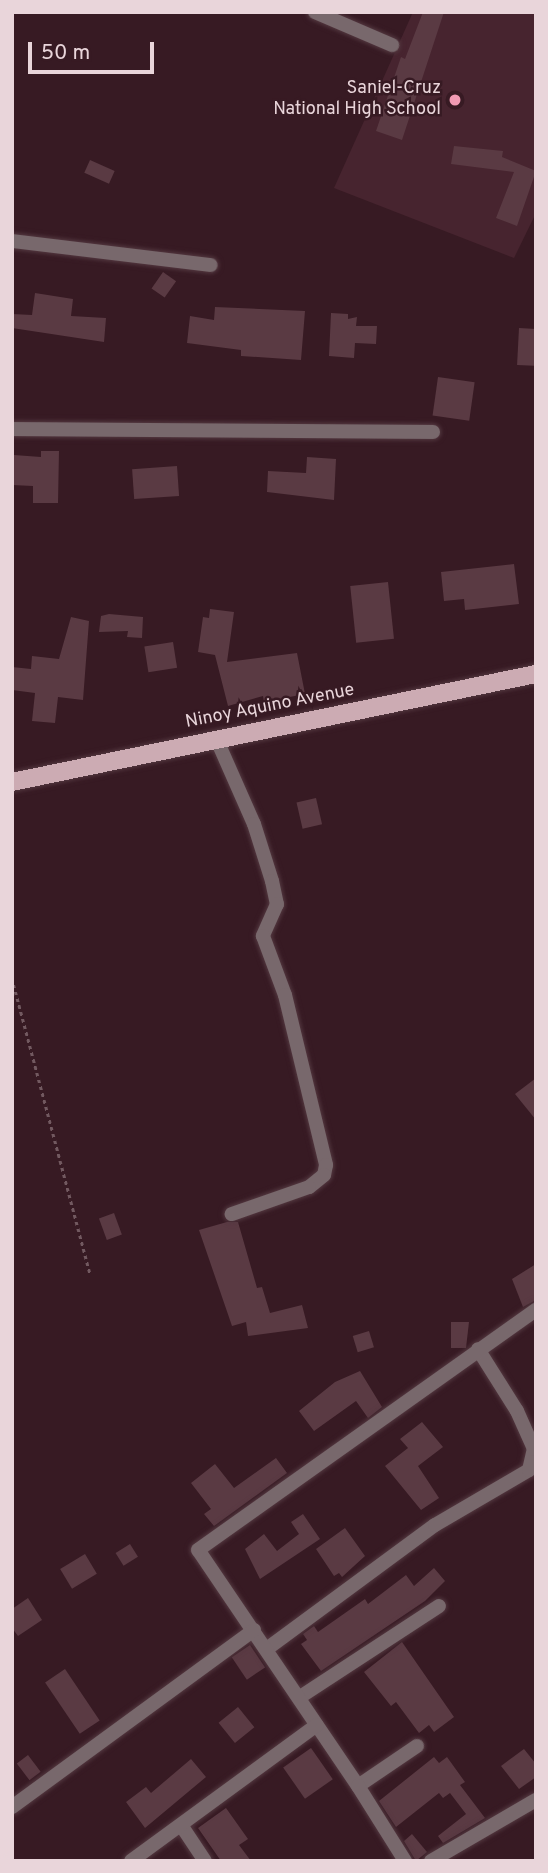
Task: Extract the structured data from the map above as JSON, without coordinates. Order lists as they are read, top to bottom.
{
  "streets": {
    "main road": ["Ninoy Aquino Avenue"]
  },
  "places": ["Saniel-Cruz National High School"],
  "scale_bar": "50 m"
}
